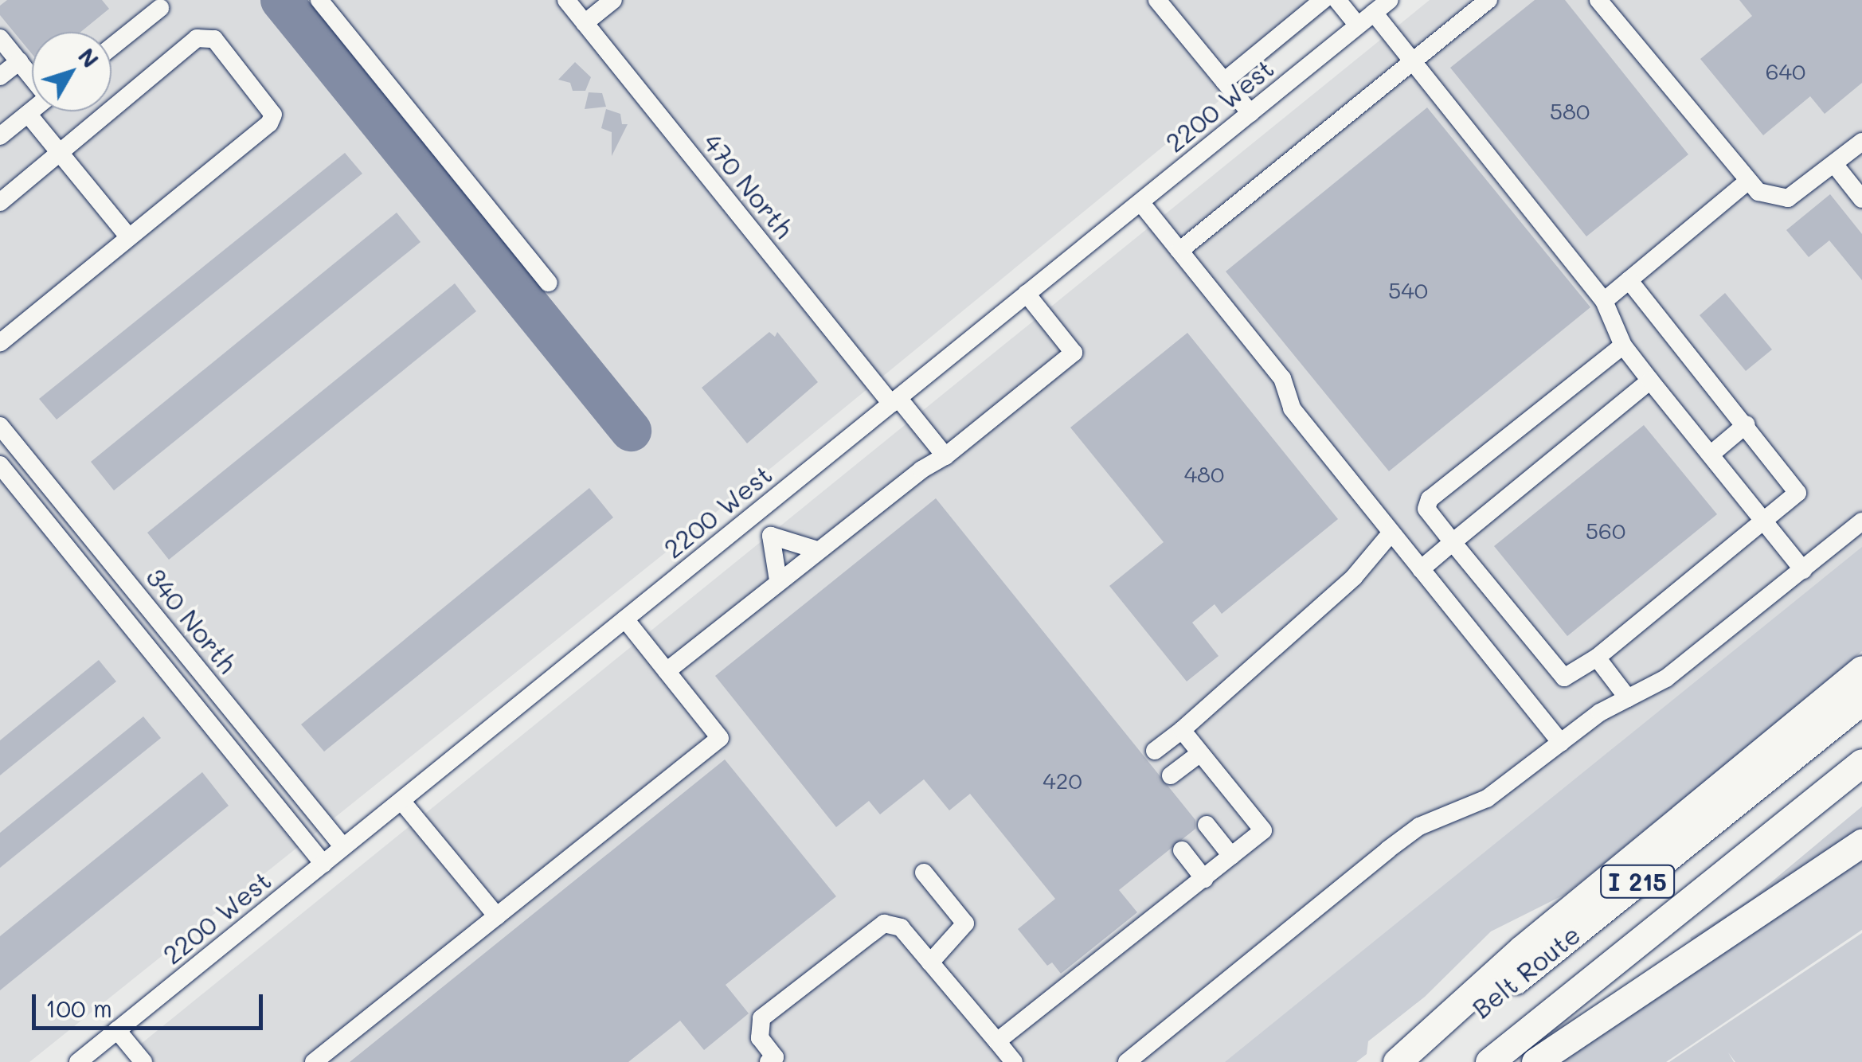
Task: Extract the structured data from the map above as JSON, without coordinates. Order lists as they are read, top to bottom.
{
  "streets": {
    "highway": ["I 215", "Belt Route"],
    "street": ["2200 West", "470 North", "340 North"]
  },
  "crossings": [
    ["2200 West", "470 North"],
    ["2200 West", "340 North"]
  ],
  "house_numbers": [
    "640",
    "580",
    "540",
    "480",
    "560",
    "420"
  ],
  "scale_bar": "100 m",
  "north": "top right"
}
